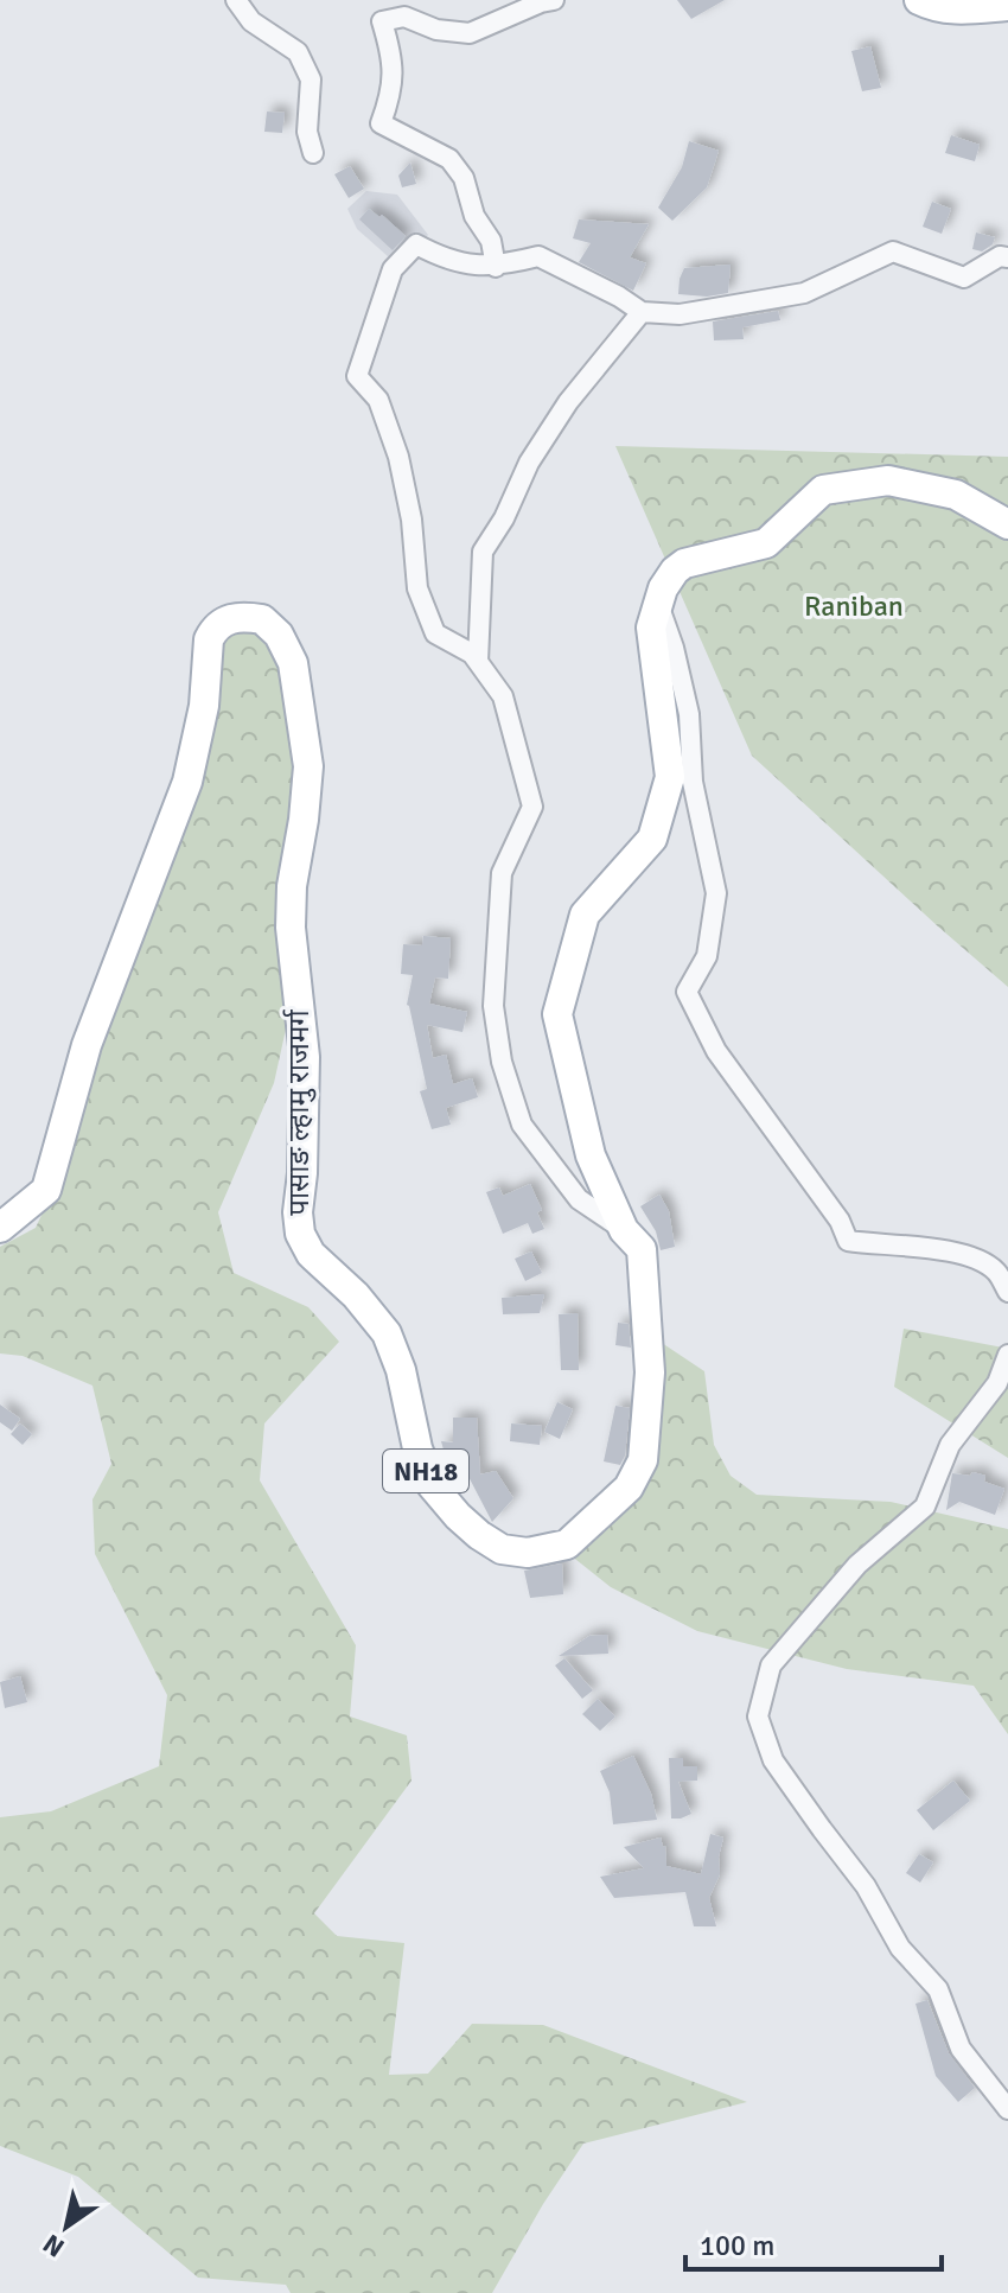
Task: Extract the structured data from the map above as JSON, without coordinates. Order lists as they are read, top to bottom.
{
  "streets": {
    "main road": ["पासाङ ल्हामु राजमर्ग", "NH18"]
  },
  "parks": ["Raniban"],
  "scale_bar": "100 m",
  "north": "bottom left"
}
